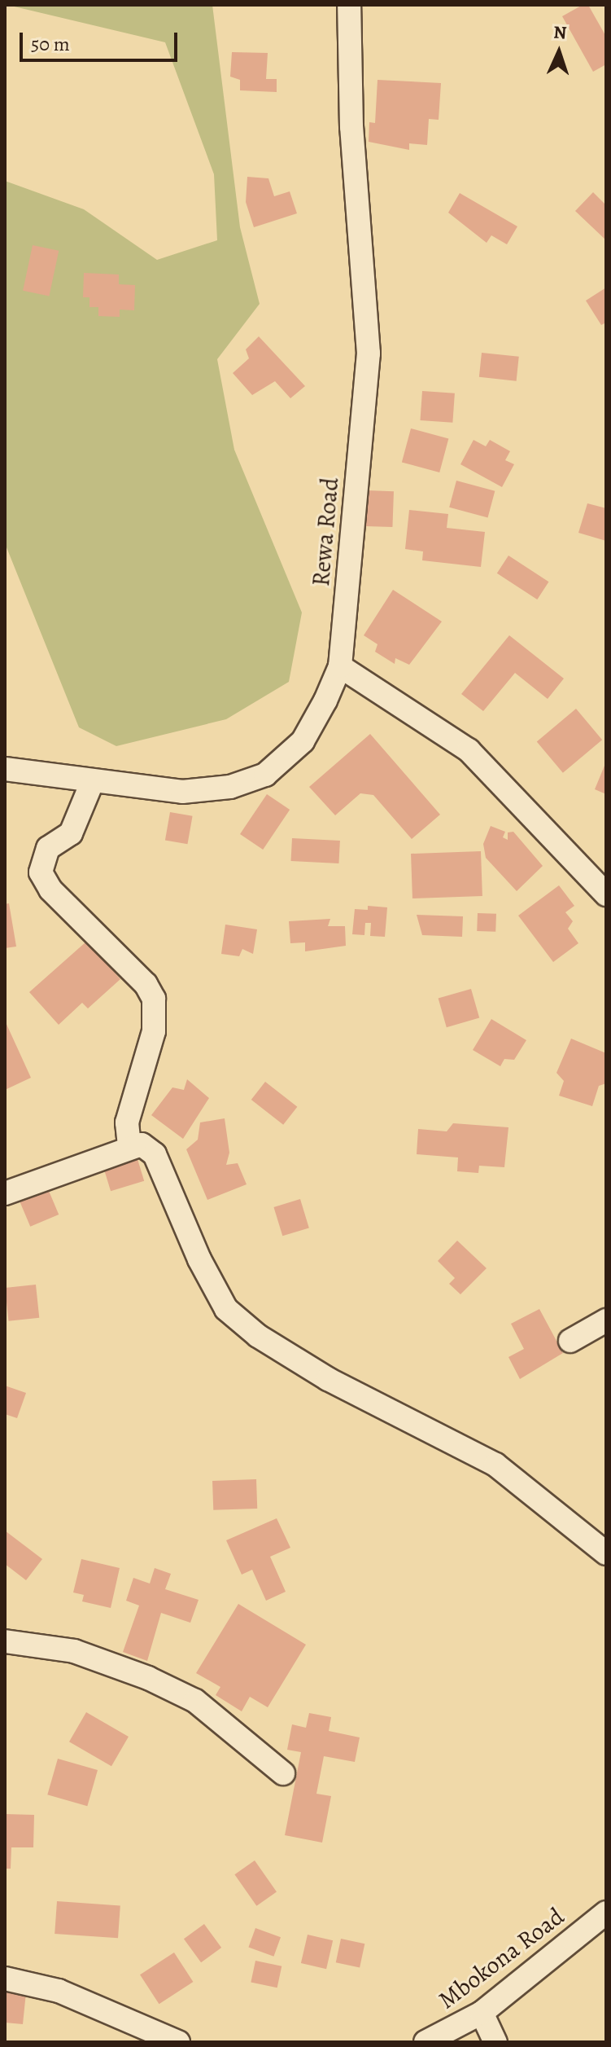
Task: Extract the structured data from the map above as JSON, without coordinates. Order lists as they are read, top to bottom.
{
  "streets": {
    "street": ["Rewa Road", "Mbokona Road"]
  },
  "scale_bar": "50 m",
  "north": "top"
}
